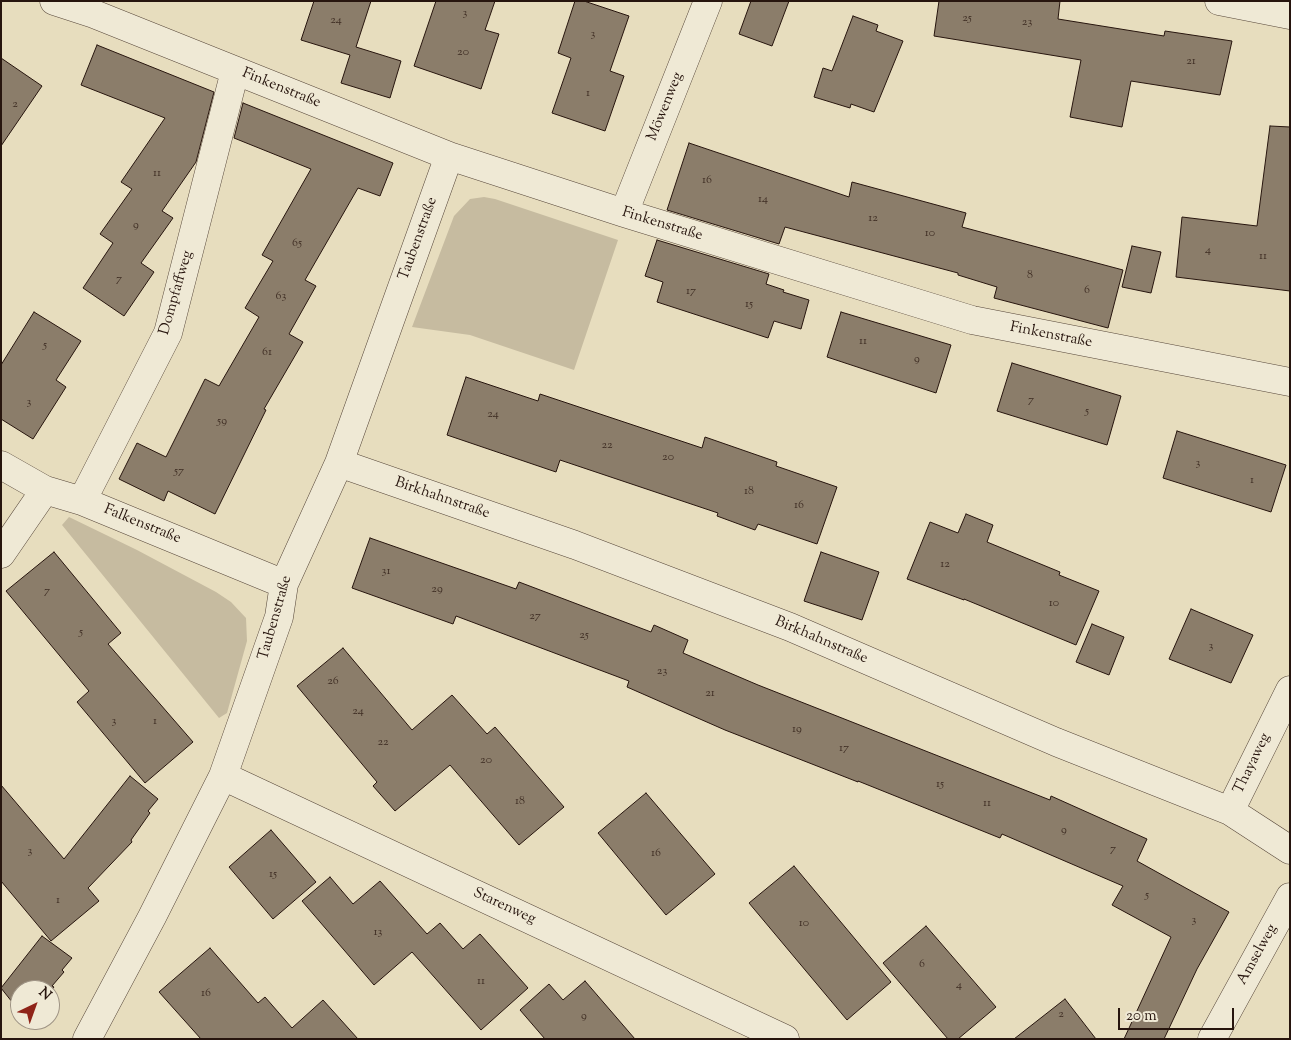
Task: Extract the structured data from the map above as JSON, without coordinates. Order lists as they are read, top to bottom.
{
  "streets": {
    "street": [
      "Finkenstraße",
      "Möwenweg",
      "Taubenstraße",
      "Dompfaffweg",
      "Birkhahnstraße",
      "Falkenstraße",
      "Thayaweg",
      "Starenweg",
      "Amselweg"
    ]
  },
  "crossings": [
    ["Finkenstraße", "Möwenweg"],
    ["Finkenstraße", "Taubenstraße"],
    ["Finkenstraße", "Dompfaffweg"],
    ["Taubenstraße", "Birkhahnstraße"],
    ["Taubenstraße", "Falkenstraße"],
    ["Taubenstraße", "Starenweg"],
    ["Dompfaffweg", "Falkenstraße"],
    ["Birkhahnstraße", "Thayaweg"]
  ],
  "house_numbers": [
    "3",
    "25",
    "24",
    "23",
    "3",
    "20",
    "21",
    "1",
    "2",
    "11",
    "16",
    "14",
    "12",
    "9",
    "10",
    "65",
    "4",
    "11",
    "8",
    "7",
    "6",
    "17",
    "63",
    "15",
    "11",
    "5",
    "61",
    "9",
    "7",
    "3",
    "5",
    "24",
    "59",
    "22",
    "20",
    "3",
    "57",
    "1",
    "18",
    "16",
    "12",
    "31",
    "29",
    "7",
    "10",
    "27",
    "5",
    "25",
    "3",
    "23",
    "26",
    "21",
    "24",
    "3",
    "1",
    "19",
    "22",
    "17",
    "20",
    "15",
    "18",
    "11",
    "9",
    "7",
    "3",
    "16",
    "15",
    "5",
    "1",
    "3",
    "10",
    "13",
    "6",
    "11",
    "4",
    "16",
    "2",
    "9"
  ],
  "scale_bar": "20 m",
  "north": "top right"
}
